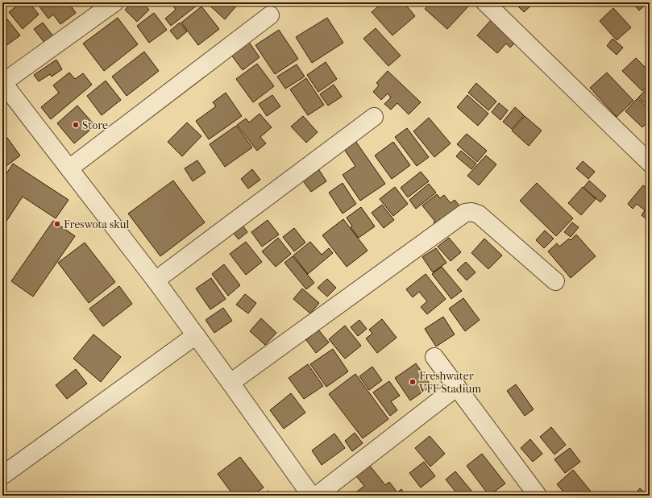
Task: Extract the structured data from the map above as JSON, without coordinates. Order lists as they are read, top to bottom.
{
  "places": ["Store", "Freswota skul", "Freshwater VFF Stadium"]
}
